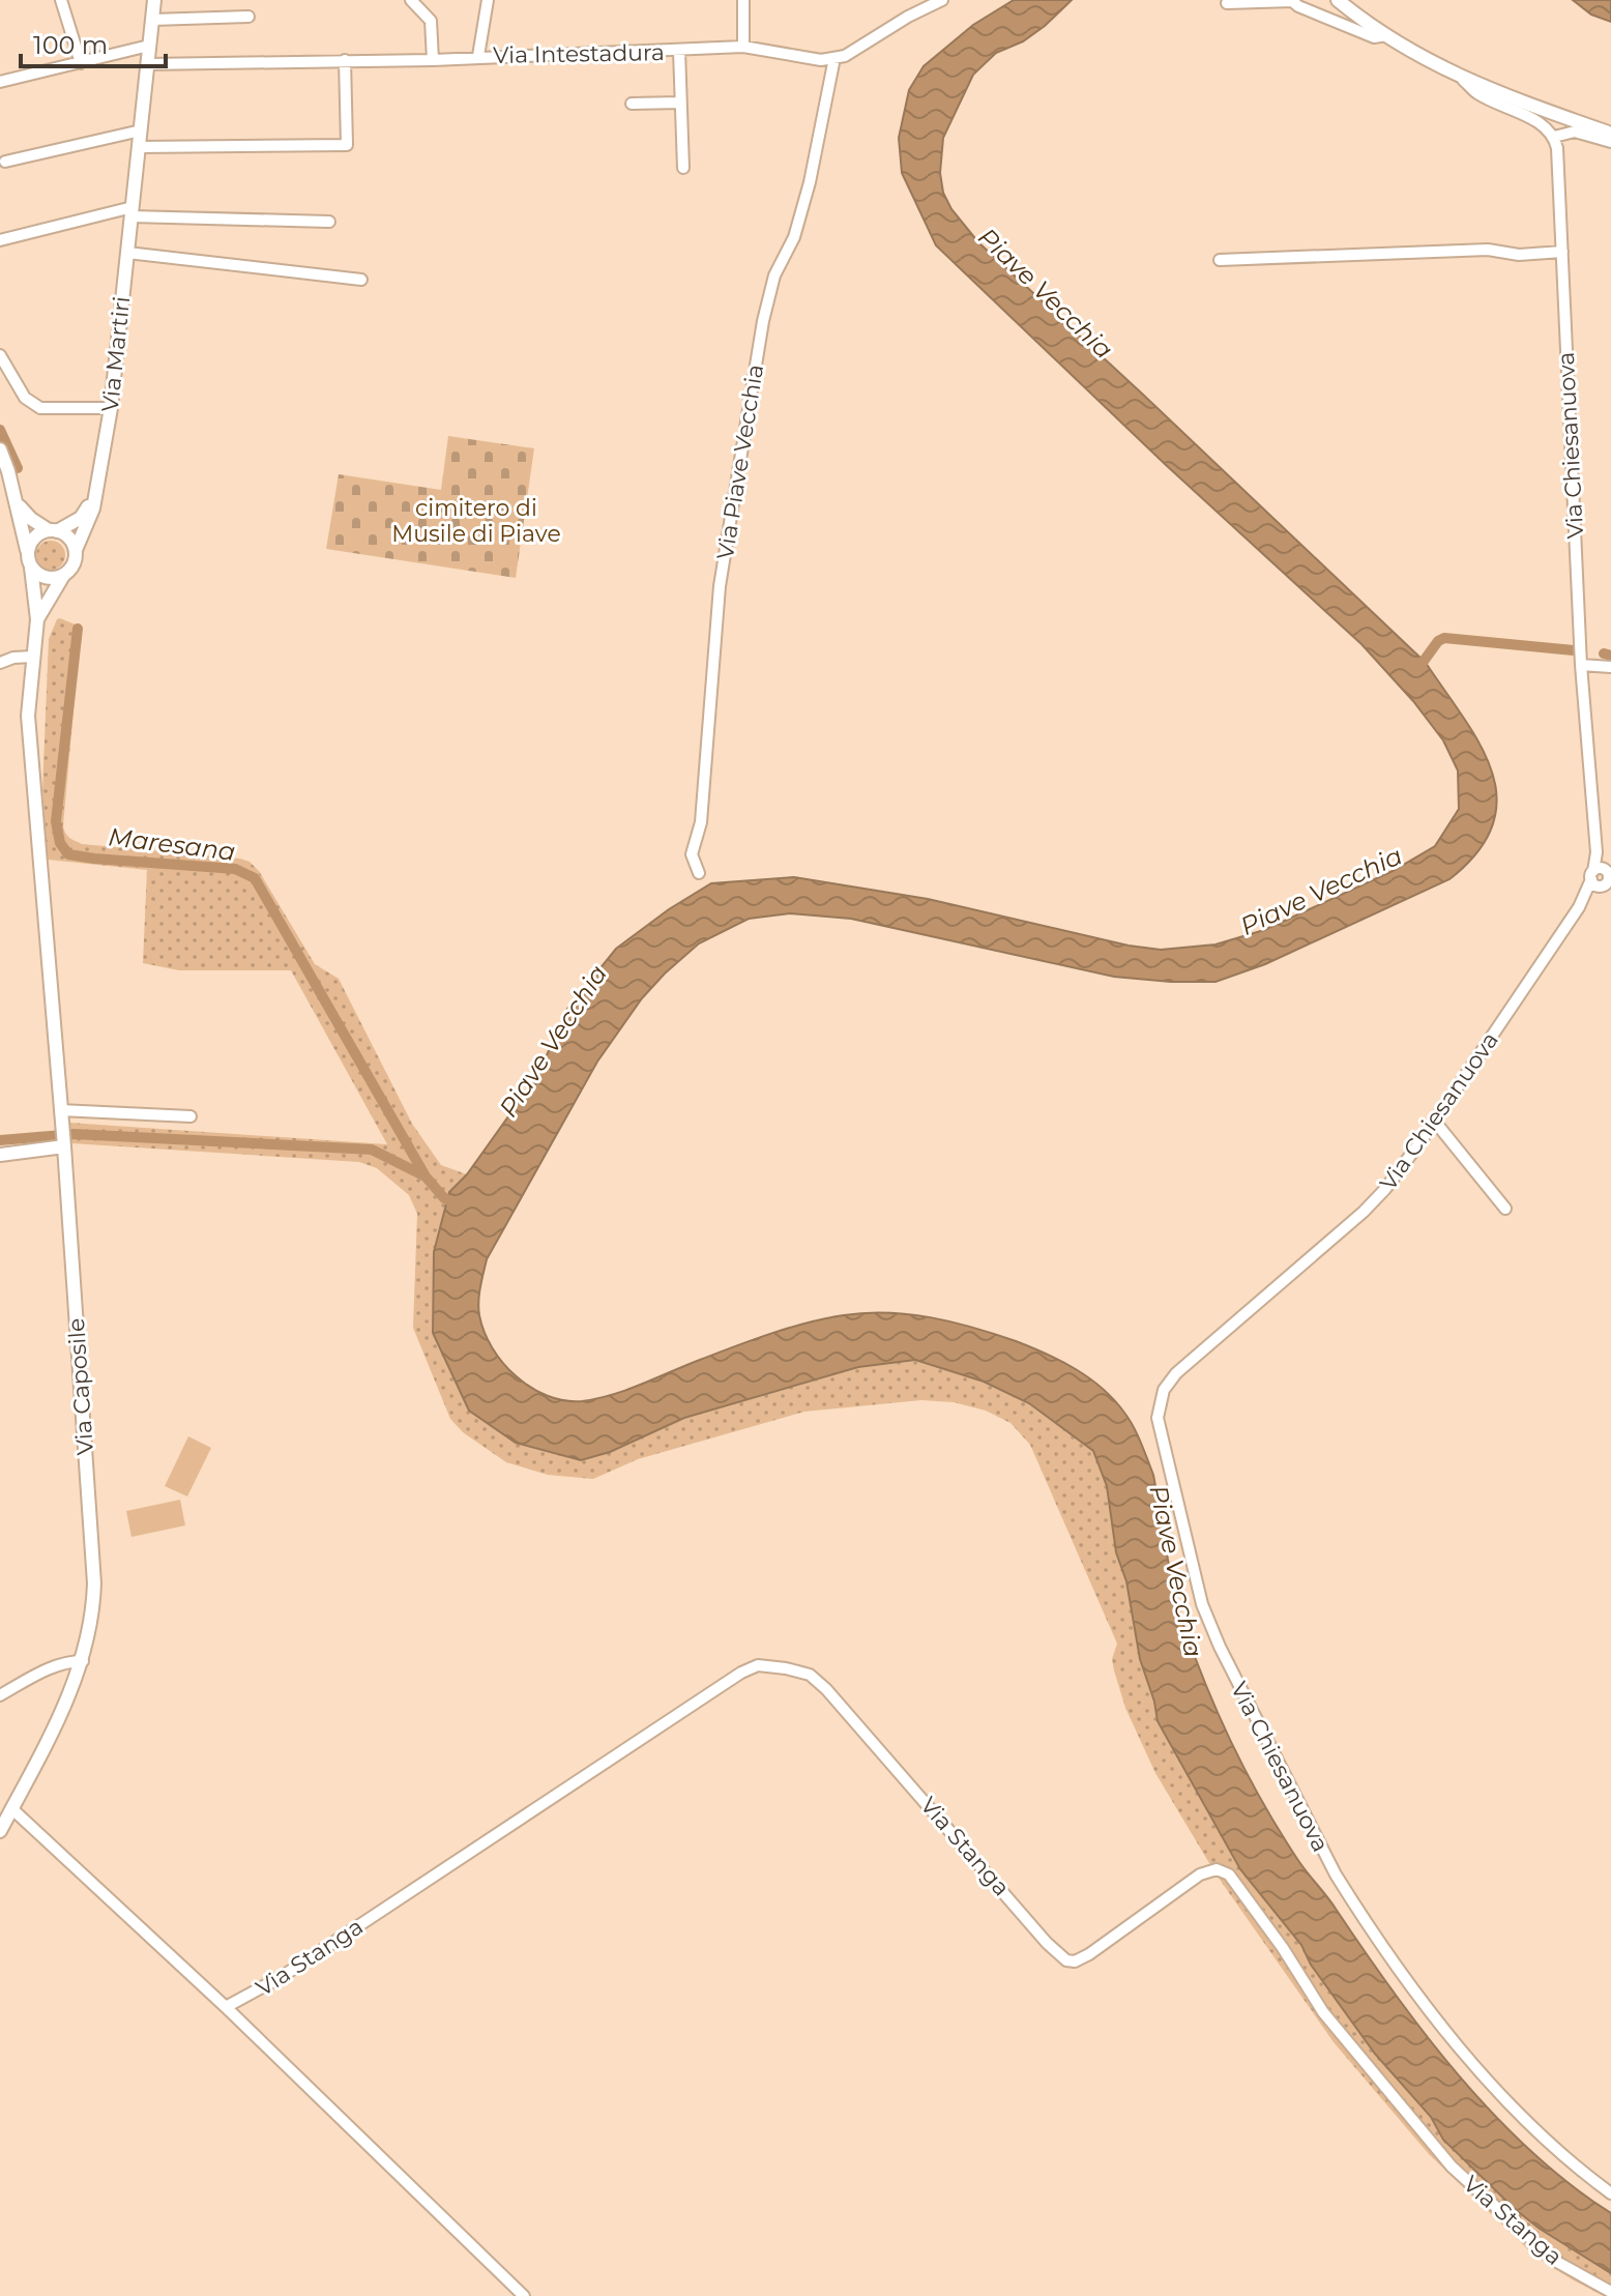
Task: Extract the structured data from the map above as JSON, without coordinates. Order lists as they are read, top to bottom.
{
  "streets": {
    "street": [
      "Via Intestadura",
      "Via Martiri",
      "Via Chiesanuova",
      "Via Piave Vecchia",
      "Via Caposile",
      "Via Stanga"
    ]
  },
  "crossings": [
    ["Via Intestadura", "Via Martiri"],
    ["Via Intestadura", "Via Piave Vecchia"],
    ["Via Martiri", "Via Caposile"],
    ["Via Caposile", "Via Stanga"]
  ],
  "water": ["Piave Vecchia", "Maresana"],
  "parks": ["cimitero di Musile di Piave"],
  "scale_bar": "100 m"
}
